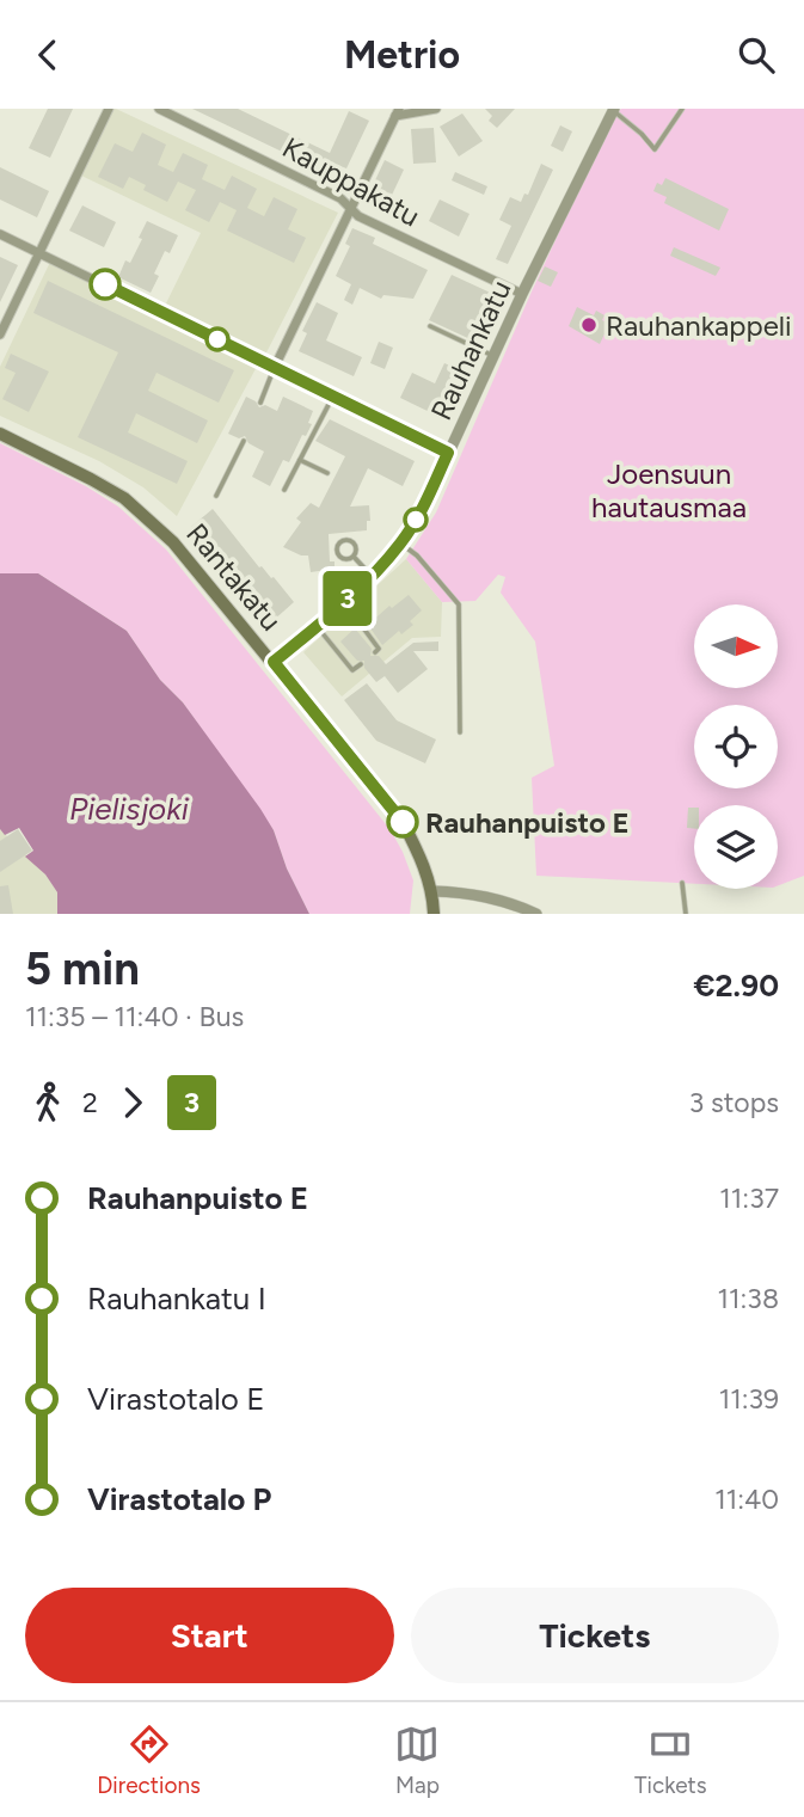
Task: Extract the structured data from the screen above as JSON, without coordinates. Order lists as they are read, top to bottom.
{
  "streets": {
    "main road": ["Rantakatu"],
    "street": ["Kauppakatu", "Rauhankatu"]
  },
  "crossings": [
    ["Kauppakatu", "Rauhankatu"],
    ["Rauhankatu", "Rantakatu"]
  ],
  "water": ["Pielisjoki"],
  "parks": ["Joensuun hautausmaa"],
  "places": ["Rauhankappeli", "Rauhanpuisto E"],
  "lines": ["bus line 3"],
  "north": "right",
  "page": {
    "header": "Metrio",
    "on_map": "3",
    "heading": ["5 min", "11:35 – 11:40 · Bus", "€2.90"],
    "legs": ["2", "3", "3 stops"],
    "list": [
      {
        "name": "Rauhanpuisto E",
        "value": "11:37"
      },
      {
        "name": "Rauhankatu I",
        "value": "11:38"
      },
      {
        "name": "Virastotalo E",
        "value": "11:39"
      },
      {
        "name": "Virastotalo P",
        "value": "11:40"
      }
    ],
    "buttons": ["Start", "Tickets"],
    "tabs": ["Directions", "Map", "Tickets"]
  }
}
